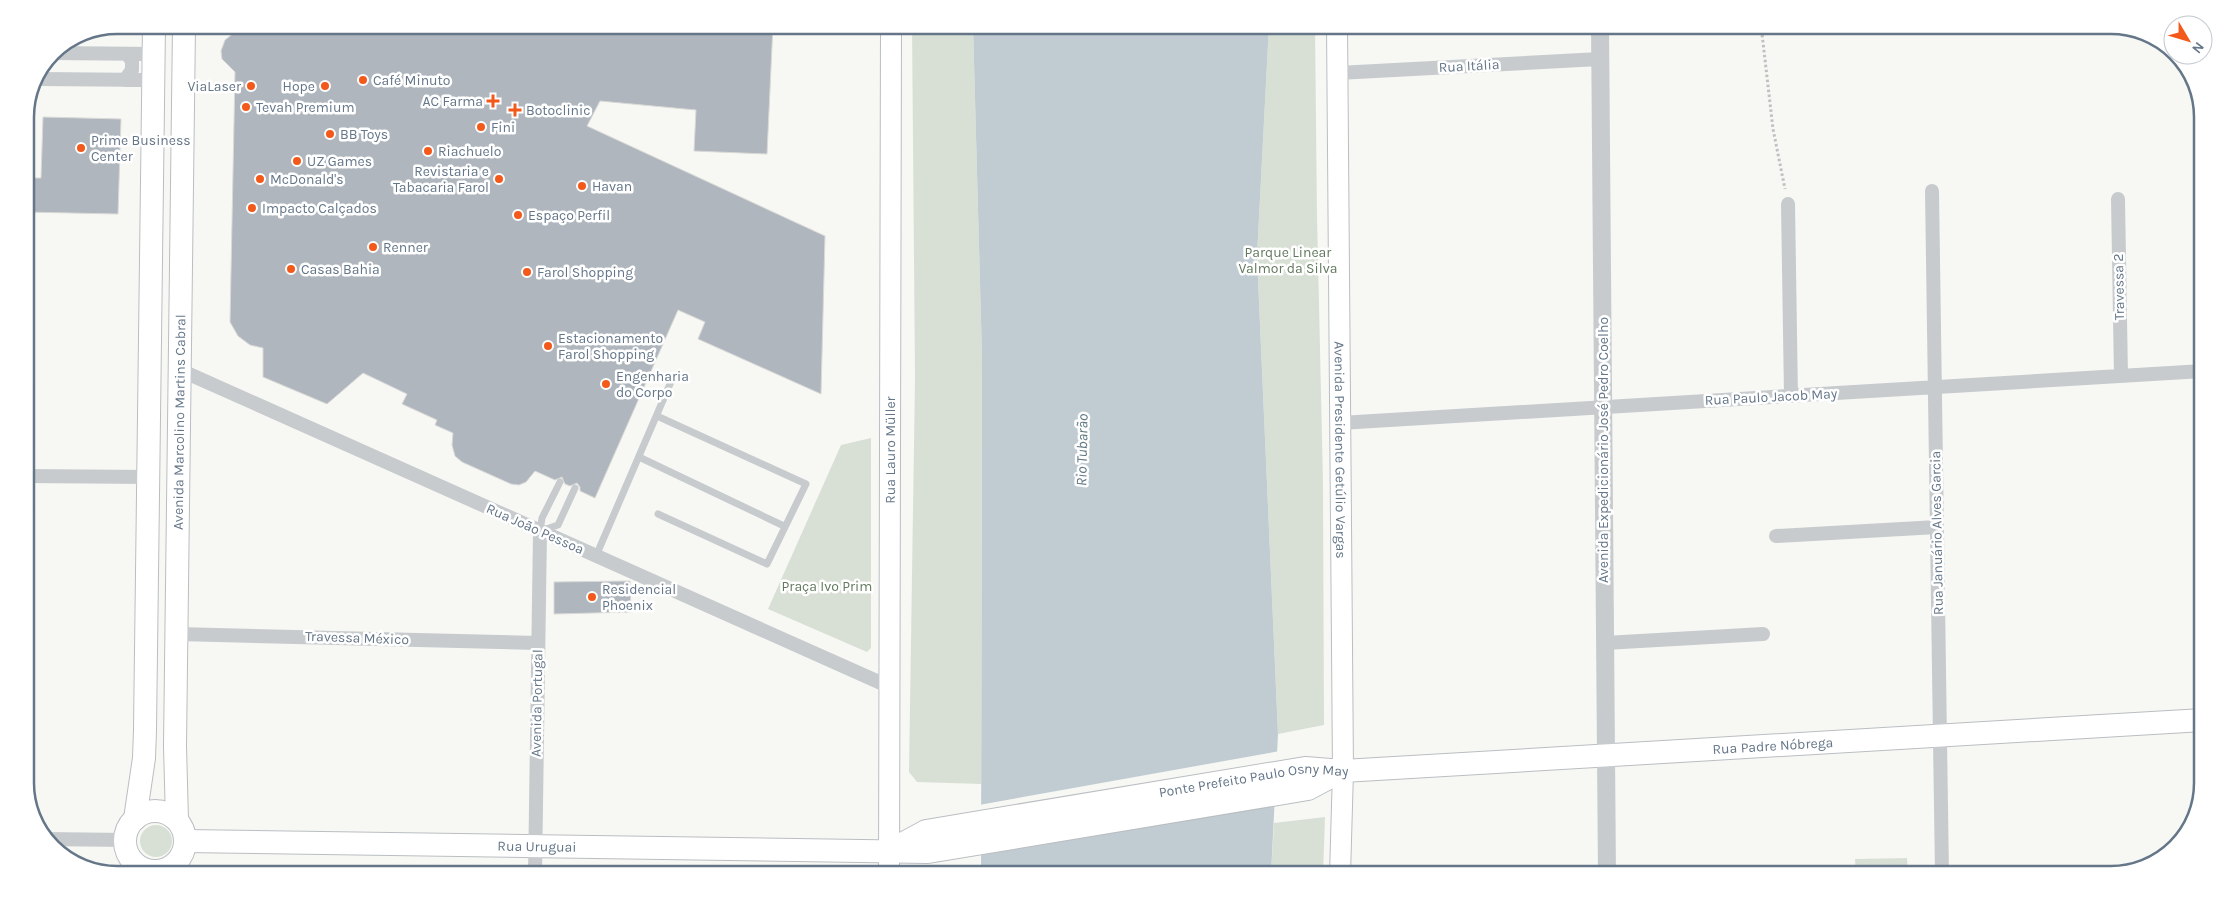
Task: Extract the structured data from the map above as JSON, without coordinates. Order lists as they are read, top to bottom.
{
  "streets": {
    "main road": [
      "Avenida Marcolino Martins Cabral",
      "Rua Lauro Müller",
      "Avenida Presidente Getúlio Vargas",
      "Rua Padre Nóbrega",
      "Ponte Prefeito Paulo Osny May",
      "Rua Uruguai"
    ],
    "street": [
      "Rua Itália",
      "Travessa 2",
      "Rua Paulo Jacob May",
      "Avenida Expedicionário José Pedro Coelho",
      "Rua João Pessoa",
      "Rua Januário Alves Garcia",
      "Travessa México",
      "Avenida Portugal"
    ]
  },
  "crossings": [
    ["Rua Itália", "Avenida Presidente Getúlio Vargas"],
    ["Rua Itália", "Avenida Expedicionário José Pedro Coelho"],
    ["Travessa 2", "Rua Paulo Jacob May"],
    ["Rua Paulo Jacob May", "Avenida Presidente Getúlio Vargas"],
    ["Rua Paulo Jacob May", "Avenida Expedicionário José Pedro Coelho"],
    ["Rua Paulo Jacob May", "Rua Januário Alves Garcia"],
    ["Avenida Marcolino Martins Cabral", "Rua João Pessoa"],
    ["Avenida Marcolino Martins Cabral", "Travessa México"],
    ["Rua Lauro Müller", "Rua João Pessoa"],
    ["Rua Lauro Müller", "Ponte Prefeito Paulo Osny May"],
    ["Rua Lauro Müller", "Rua Uruguai"],
    ["Avenida Presidente Getúlio Vargas", "Rua Padre Nóbrega"],
    ["Avenida Presidente Getúlio Vargas", "Ponte Prefeito Paulo Osny May"],
    ["Avenida Expedicionário José Pedro Coelho", "Rua Padre Nóbrega"],
    ["Rua João Pessoa", "Avenida Portugal"],
    ["Rua Januário Alves Garcia", "Rua Padre Nóbrega"],
    ["Travessa México", "Avenida Portugal"],
    ["Avenida Portugal", "Rua Uruguai"],
    ["Rua Padre Nóbrega", "Ponte Prefeito Paulo Osny May"],
    ["Ponte Prefeito Paulo Osny May", "Rua Uruguai"]
  ],
  "water": ["Rio Tubarão"],
  "parks": ["Parque Linear Valmor da Silva", "Praça Ivo Prim"],
  "places": {
    "other": [
      "Café Minuto",
      "ViaLaser",
      "Hope",
      "Tevah Premium",
      "Fini",
      "BB Toys",
      "Prime Business Center",
      "Riachuelo",
      "UZ Games",
      "McDonald's",
      "Revistaria e Tabacaria Farol",
      "Havan",
      "Impacto Calçados",
      "Espaço Perfil",
      "Renner",
      "Casas Bahia",
      "Farol Shopping",
      "Estacionamento Farol Shopping",
      "Engenharia do Corpo",
      "Residencial Phoenix"
    ],
    "health": ["AC Farma", "Botoclinic"]
  },
  "north": "bottom right"
}
